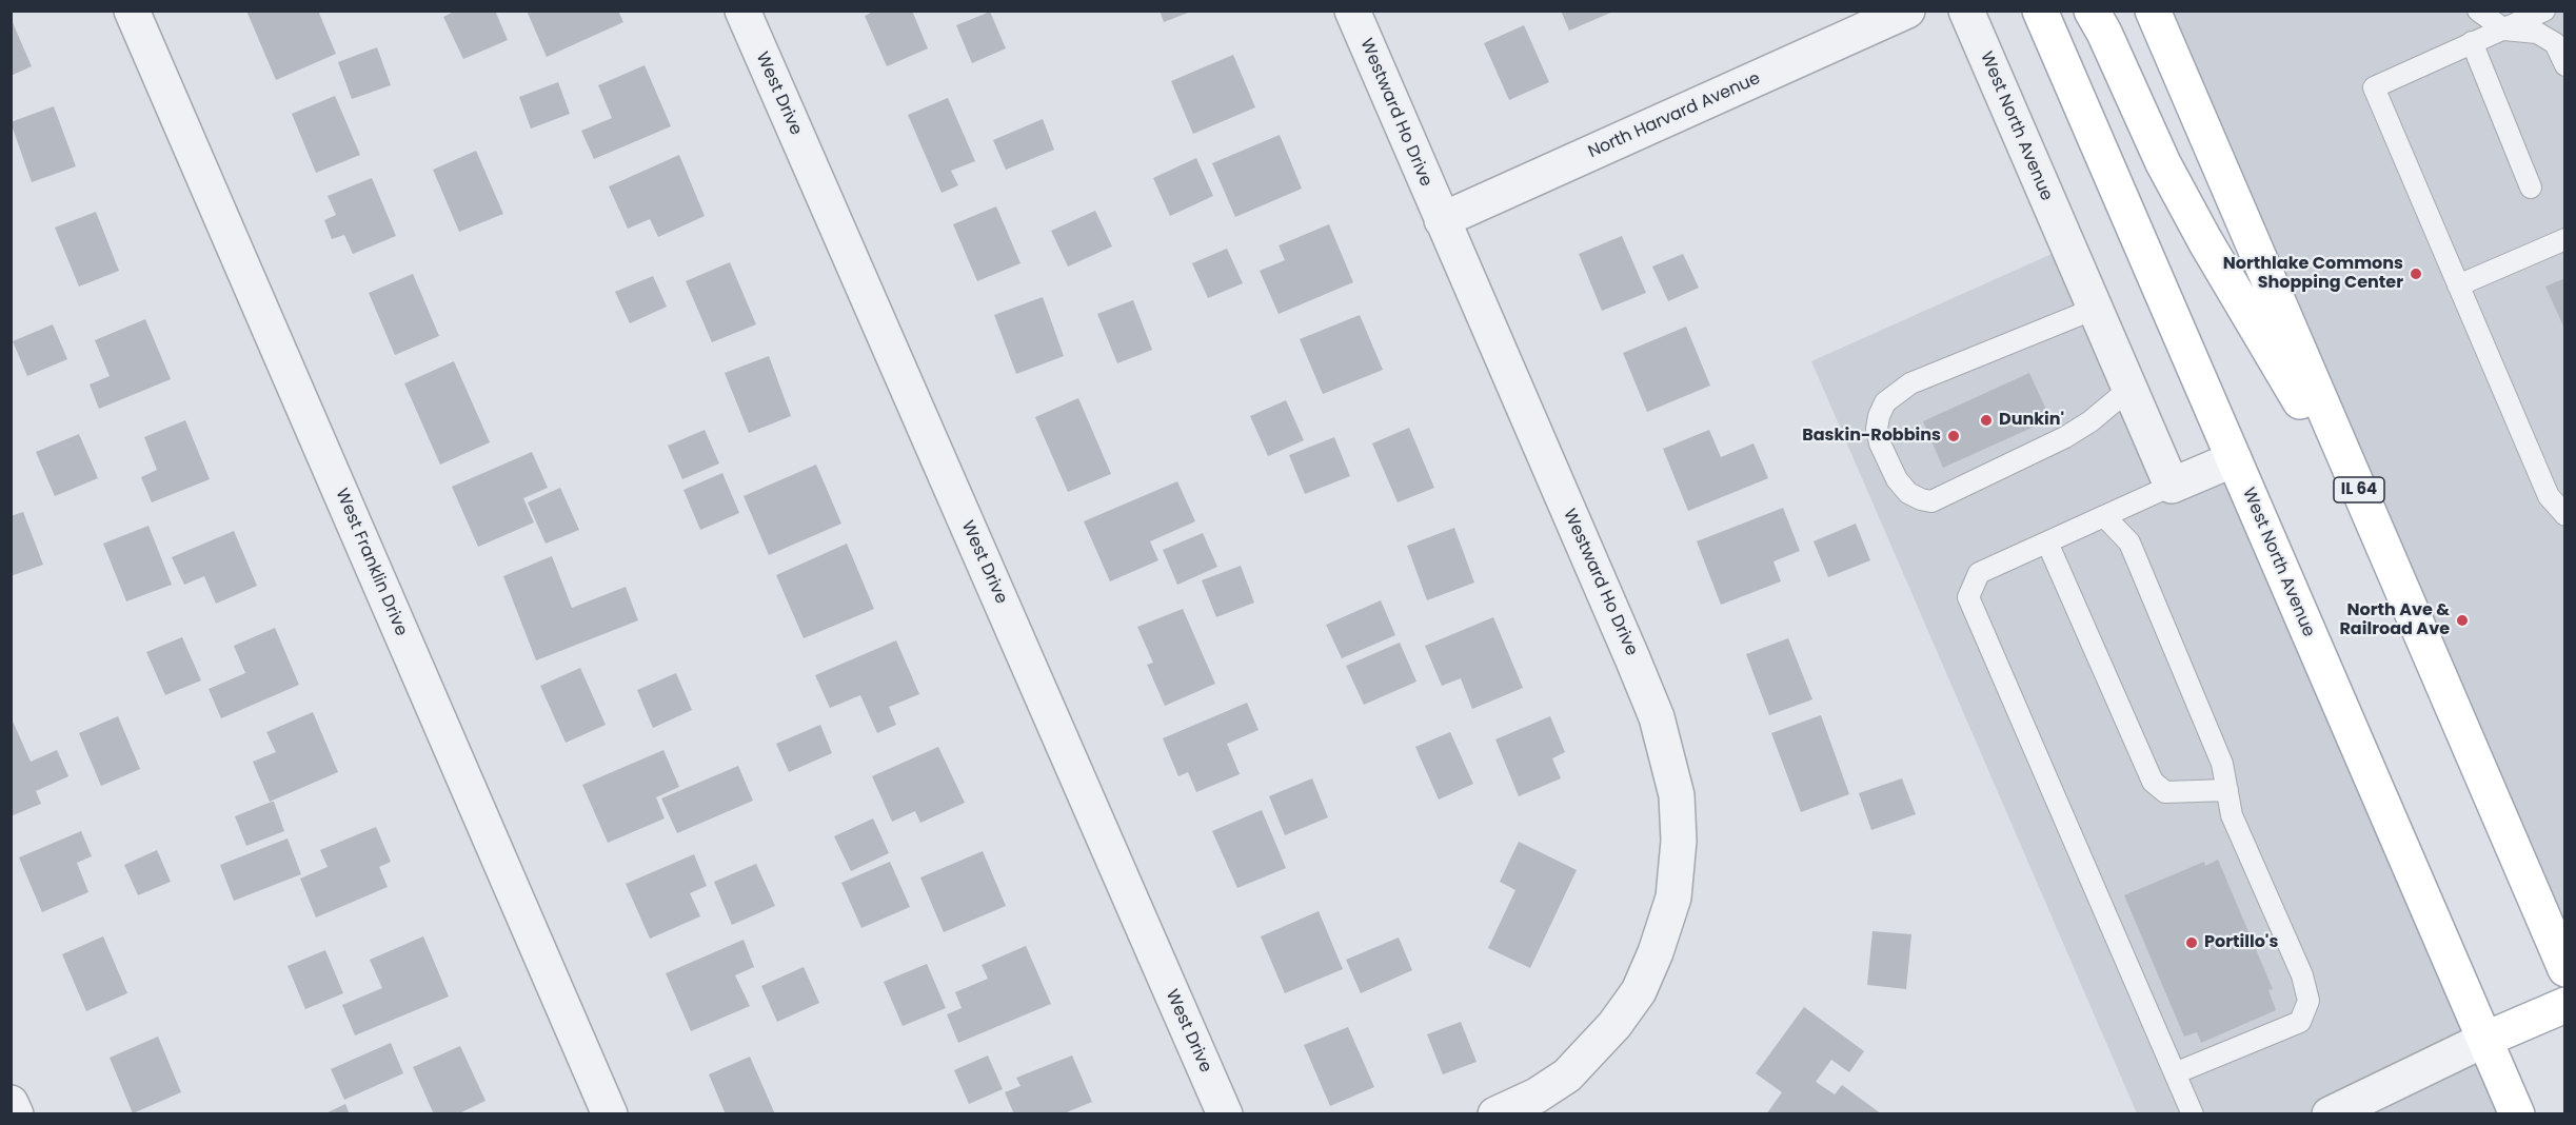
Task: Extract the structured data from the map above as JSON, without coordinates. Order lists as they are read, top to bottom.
{
  "streets": {
    "main road": ["West North Avenue", "IL 64"],
    "street": [
      "West Drive",
      "Westward Ho Drive",
      "North Harvard Avenue",
      "West Franklin Drive"
    ]
  },
  "crossings": [
    ["Westward Ho Drive", "North Harvard Avenue"]
  ],
  "places": [
    "Northlake Commons Shopping Center",
    "Dunkin'",
    "Baskin-Robbins",
    "North Ave & Railroad Ave",
    "Portillo's"
  ]
}
